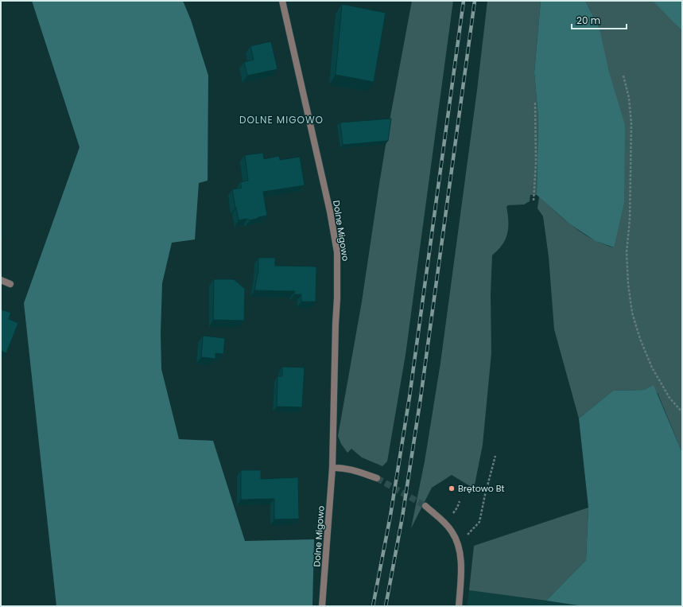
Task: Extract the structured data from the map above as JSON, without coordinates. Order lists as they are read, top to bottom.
{
  "streets": {
    "street": ["Dolne Migowo"]
  },
  "districts": ["DOLNE MIGOWO"],
  "places": ["Brętowo Bt"],
  "scale_bar": "20 m"
}
